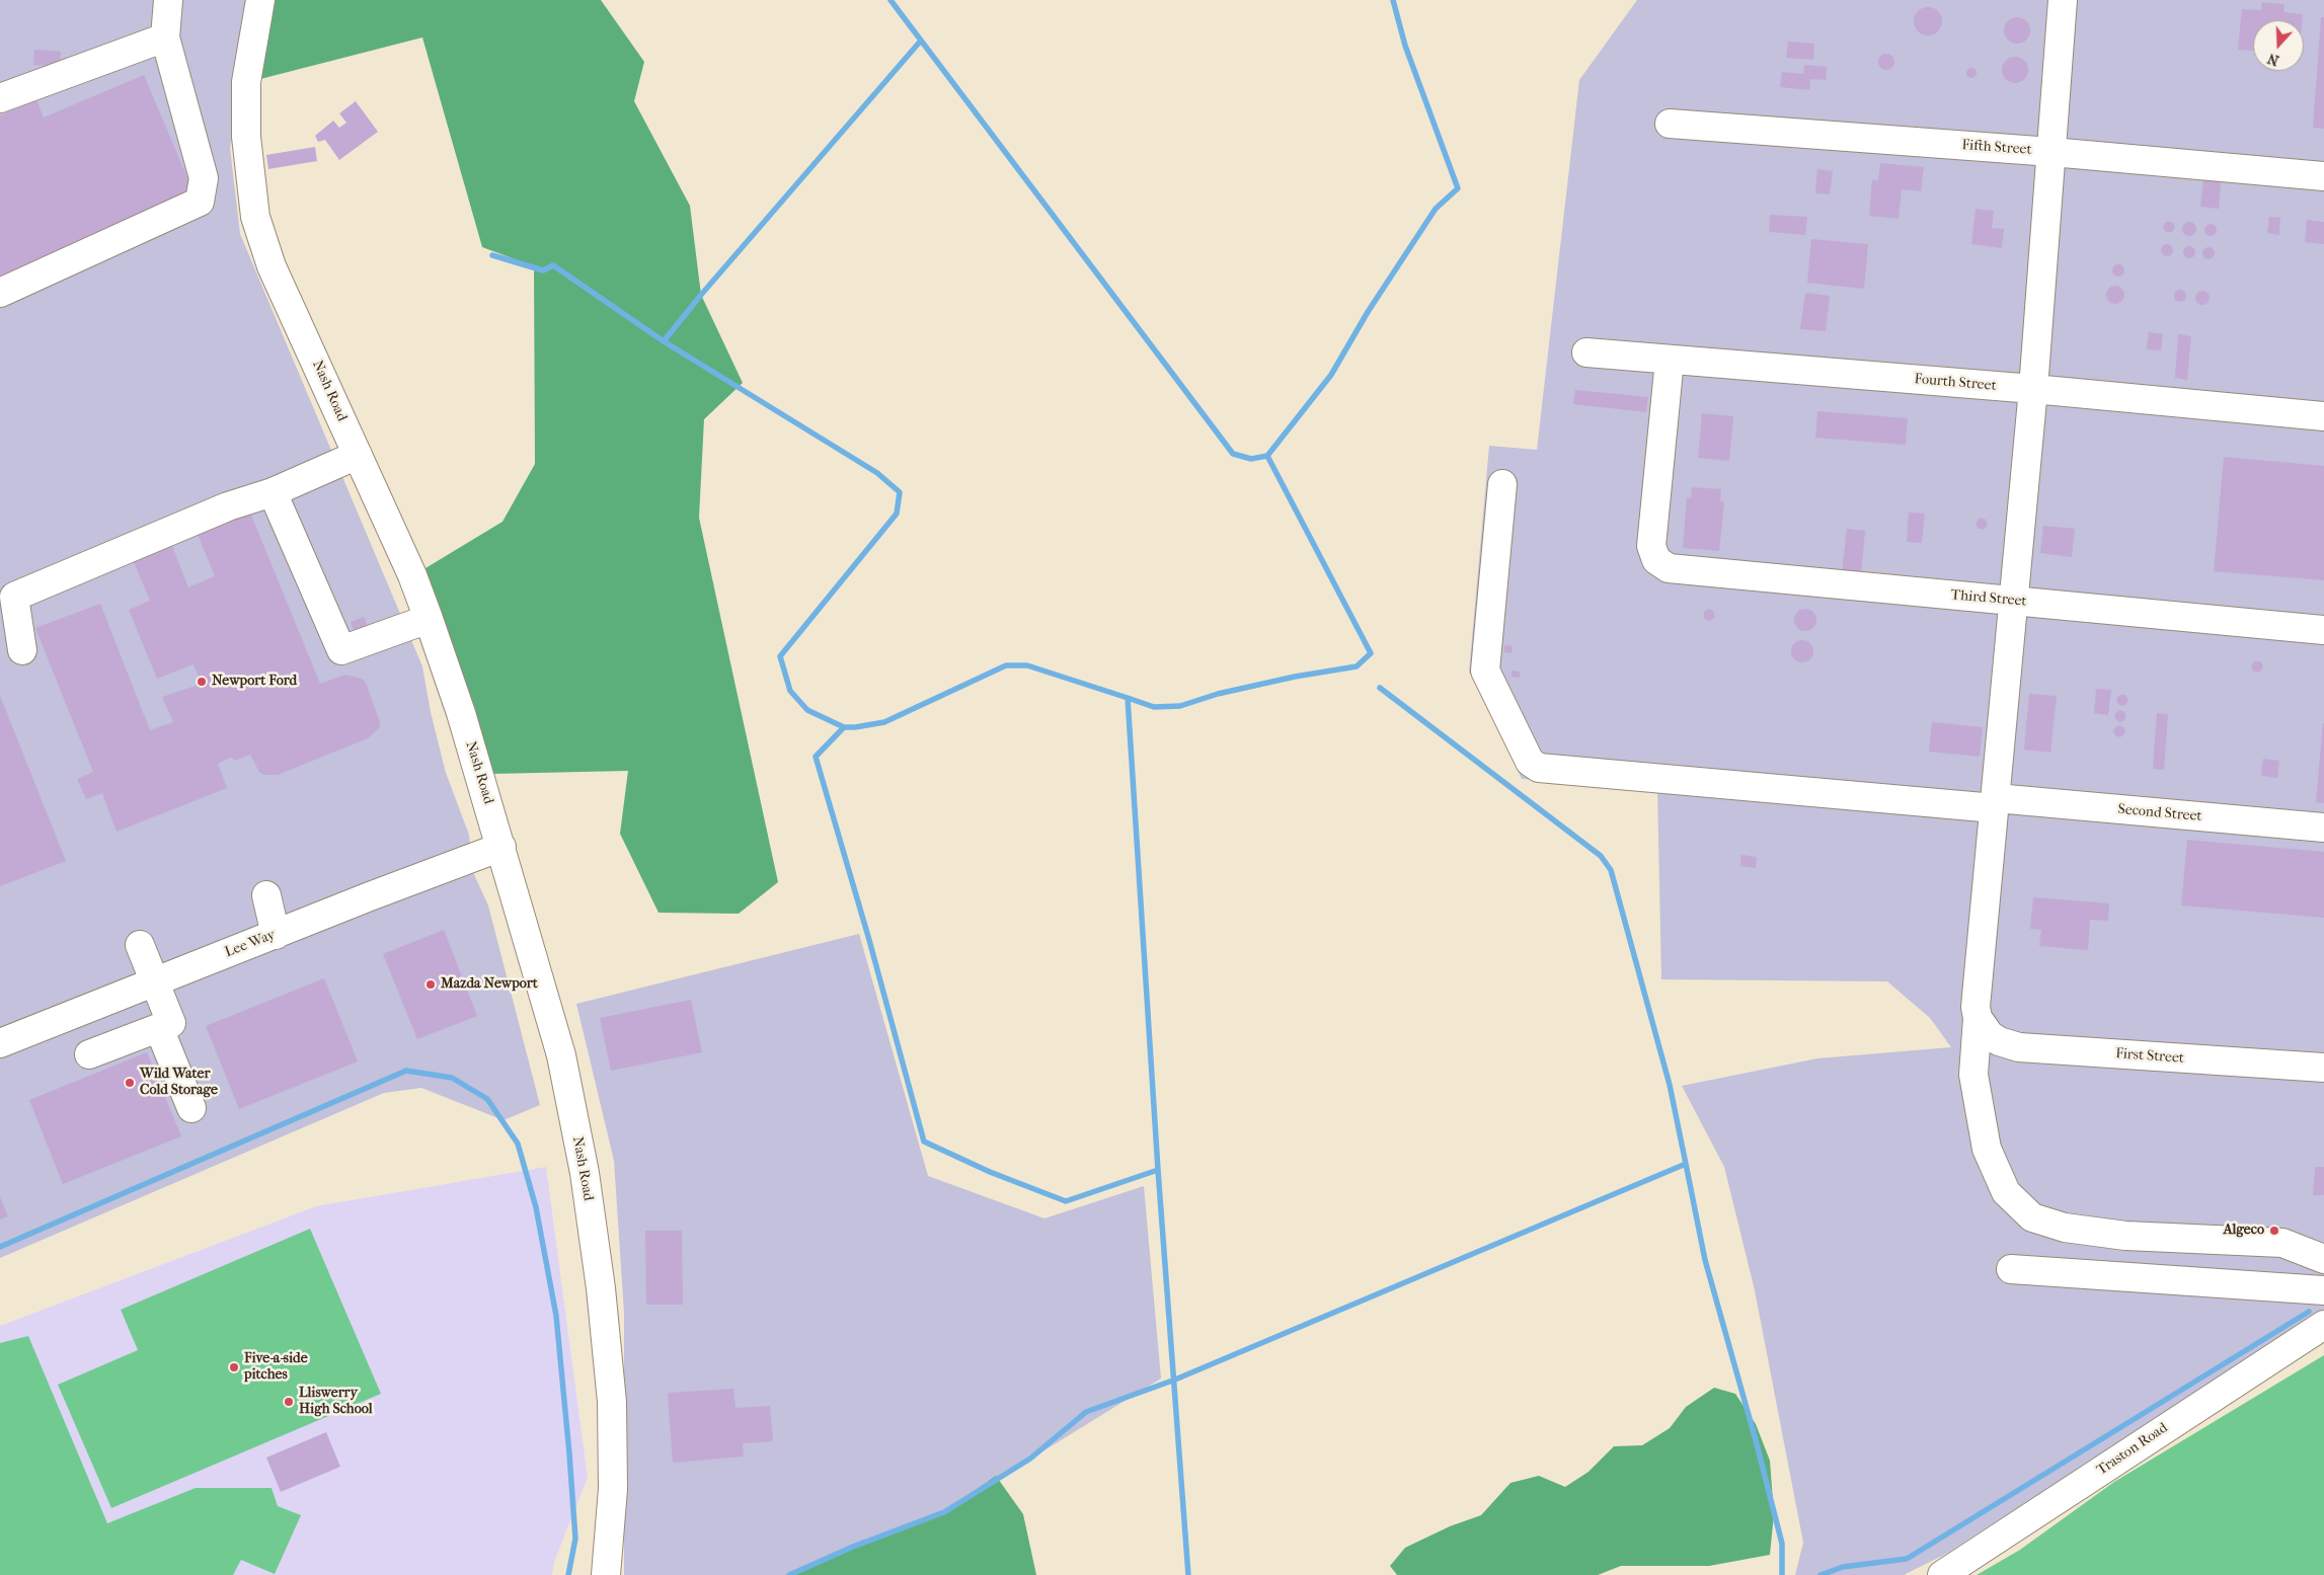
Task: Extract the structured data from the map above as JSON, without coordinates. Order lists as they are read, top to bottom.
{
  "streets": {
    "street": [
      "Fifth Street",
      "Fourth Street",
      "Nash Road",
      "Third Street",
      "Second Street",
      "Lee Way",
      "First Street",
      "Traston Road"
    ]
  },
  "crossings": [
    ["Fourth Street", "Third Street"],
    ["Nash Road", "Lee Way"]
  ],
  "places": [
    "Newport Ford",
    "Mazda Newport",
    "Wild Water Cold Storage",
    "Algeco",
    "Five-a-side pitches",
    "Lliswerry High School"
  ],
  "north": "bottom"
}
